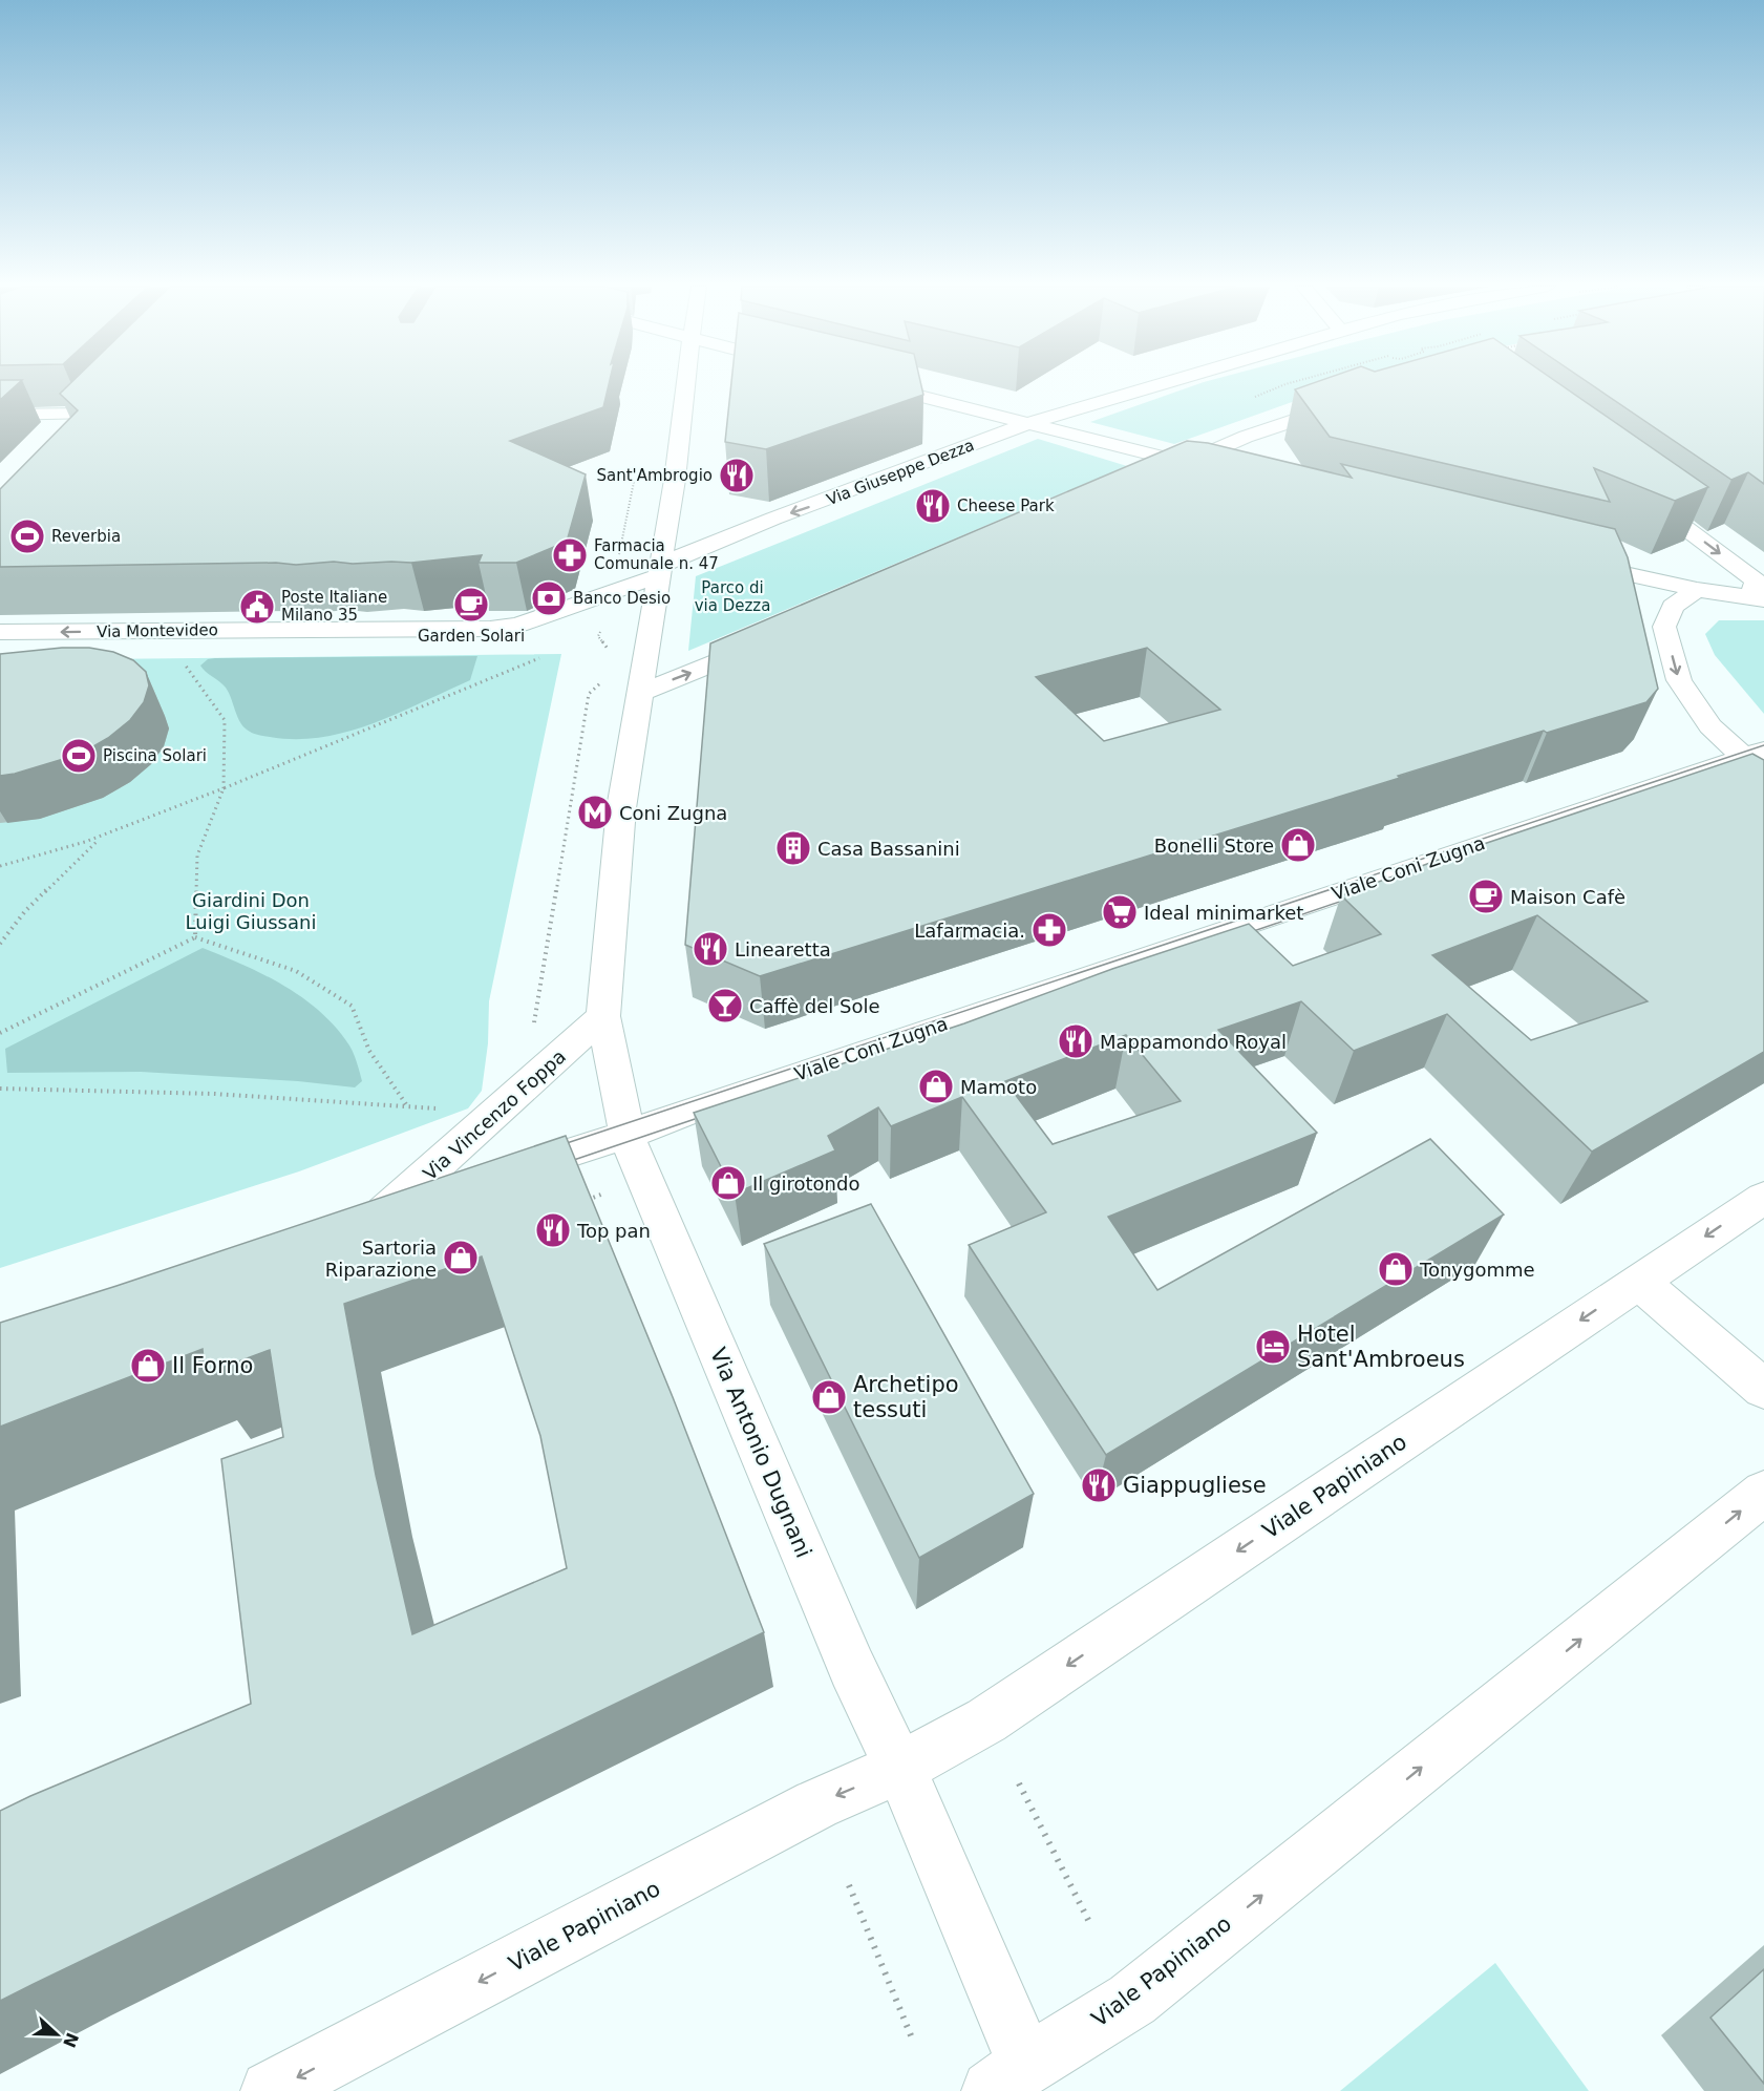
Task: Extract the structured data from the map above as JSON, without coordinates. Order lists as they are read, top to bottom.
{
  "streets": {
    "street": [
      "Via Giuseppe Dezza",
      "Via Montevideo",
      "Viale Coni Zugna",
      "Via Vincenzo Foppa",
      "Via Antonio Dugnani",
      "Viale Papiniano"
    ]
  },
  "crossings": [
    ["Via Giuseppe Dezza", "Via Montevideo"],
    ["Viale Coni Zugna", "Via Vincenzo Foppa"],
    ["Viale Coni Zugna", "Via Antonio Dugnani"],
    ["Via Antonio Dugnani", "Viale Papiniano"]
  ],
  "one_way": ["Via Giuseppe Dezza", "Via Montevideo"],
  "parks": ["Parco di via Dezza", "Giardini Don Luigi Giussani"],
  "places": {
    "restaurant": [
      "Sant'Ambrogio",
      "Cheese Park",
      "Linearetta",
      "Mappamondo Royal",
      "Top pan",
      "Giappugliese"
    ],
    "sports": ["Reverbia", "Piscina Solari"],
    "pharmacy": ["Farmacia Comunale n. 47", "Lafarmacia."],
    "bank": ["Banco Desio"],
    "cafe": ["Garden Solari", "Maison Cafè"],
    "public building": ["Poste Italiane Milano 35"],
    "metro station": ["Coni Zugna"],
    "shop": [
      "Bonelli Store",
      "Mamoto",
      "Il girotondo",
      "Sartoria Riparazione",
      "Tonygomme",
      "Il Forno",
      "Archetipo tessuti"
    ],
    "building": ["Casa Bassanini"],
    "supermarket": ["Ideal minimarket"],
    "bar": ["Caffè del Sole"],
    "hotel": ["Hotel Sant'Ambroeus"]
  },
  "north": "right"
}
